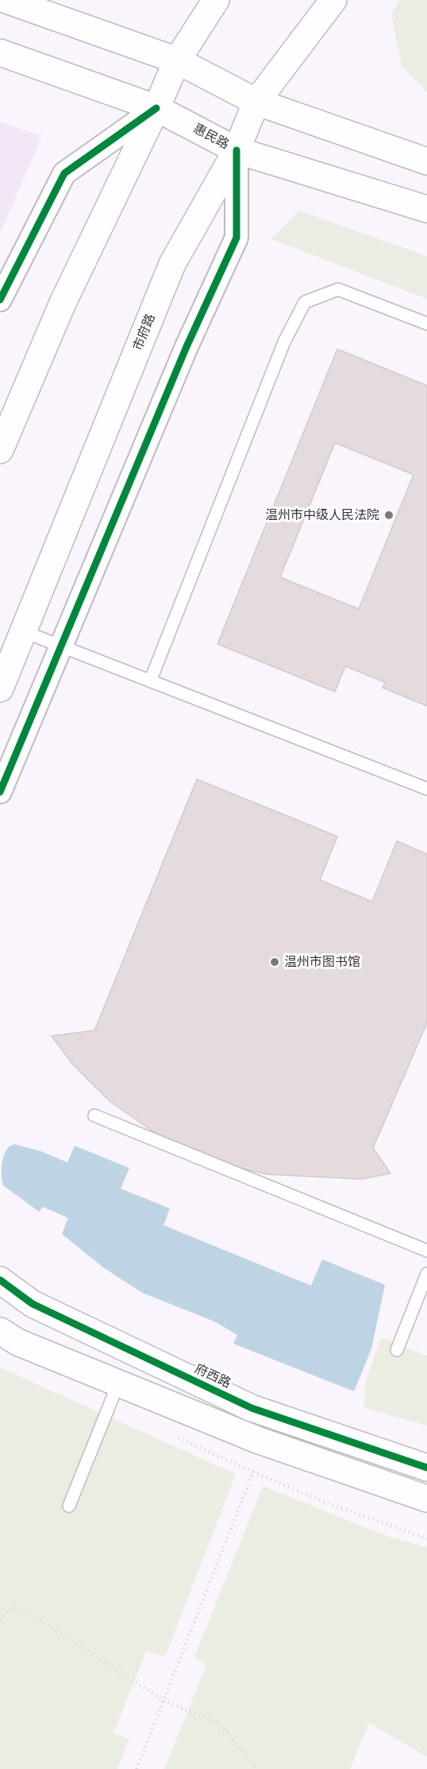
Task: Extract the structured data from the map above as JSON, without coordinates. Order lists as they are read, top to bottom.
{
  "streets": {
    "main road": ["惠民路", "市府路", "府西路"]
  },
  "crossings": [
    ["惠民路", "市府路"]
  ],
  "places": ["温州市中级人民法院", "温州市图书馆"]
}
